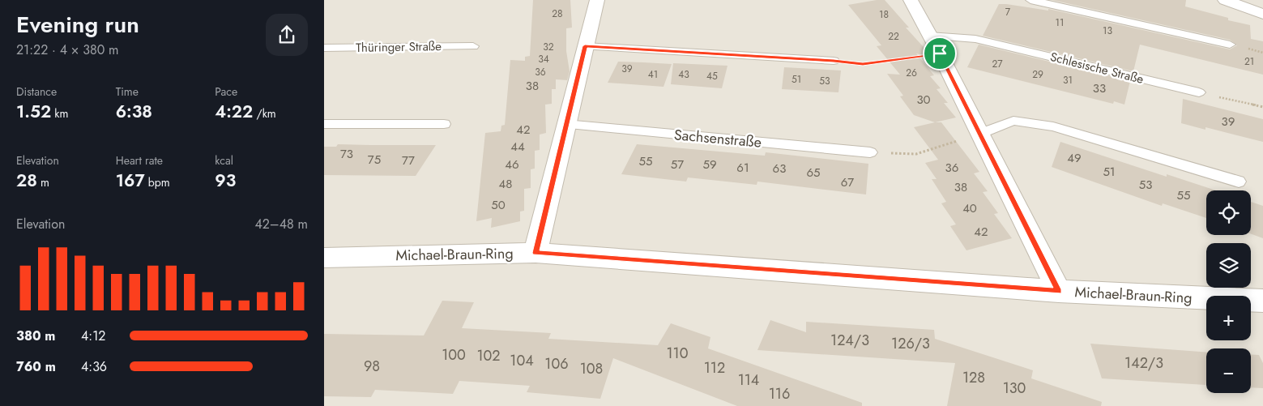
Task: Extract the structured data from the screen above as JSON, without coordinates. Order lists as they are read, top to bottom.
{
  "streets": {
    "street": ["Michael-Braun-Ring"],
    "lane": ["Thüringer Straße", "Schlesische Straße", "Sachsenstraße"]
  },
  "house_numbers": [
    "7",
    "28",
    "18",
    "11",
    "13",
    "22",
    "32",
    "34",
    "21",
    "27",
    "39",
    "36",
    "26",
    "41",
    "43",
    "29",
    "45",
    "51",
    "31",
    "53",
    "38",
    "33",
    "30",
    "39",
    "42",
    "44",
    "73",
    "49",
    "75",
    "77",
    "55",
    "46",
    "57",
    "59",
    "61",
    "36",
    "63",
    "51",
    "65",
    "67",
    "48",
    "53",
    "38",
    "55",
    "50",
    "40",
    "42",
    "124/3",
    "126/3",
    "110",
    "100",
    "102",
    "104",
    "142/3",
    "106",
    "98",
    "112",
    "108",
    "128",
    "114",
    "130",
    "116"
  ],
  "page": {
    "heading": ["Evening run", "21:22 · 4 × 380 m"],
    "stats": [
      ["Distance", "1.52 km"],
      ["Time", "6:38"],
      ["Pace", "4:22 /km"],
      ["Elevation", "28 m"],
      ["Heart rate", "167 bpm"],
      ["kcal", "93"]
    ],
    "map_buttons": ["+", "−"],
    "chart": ["Elevation", "42–48 m"],
    "list": [
      {
        "name": "380 m",
        "note": "4:12"
      },
      {
        "name": "760 m",
        "note": "4:36"
      }
    ]
  }
}
